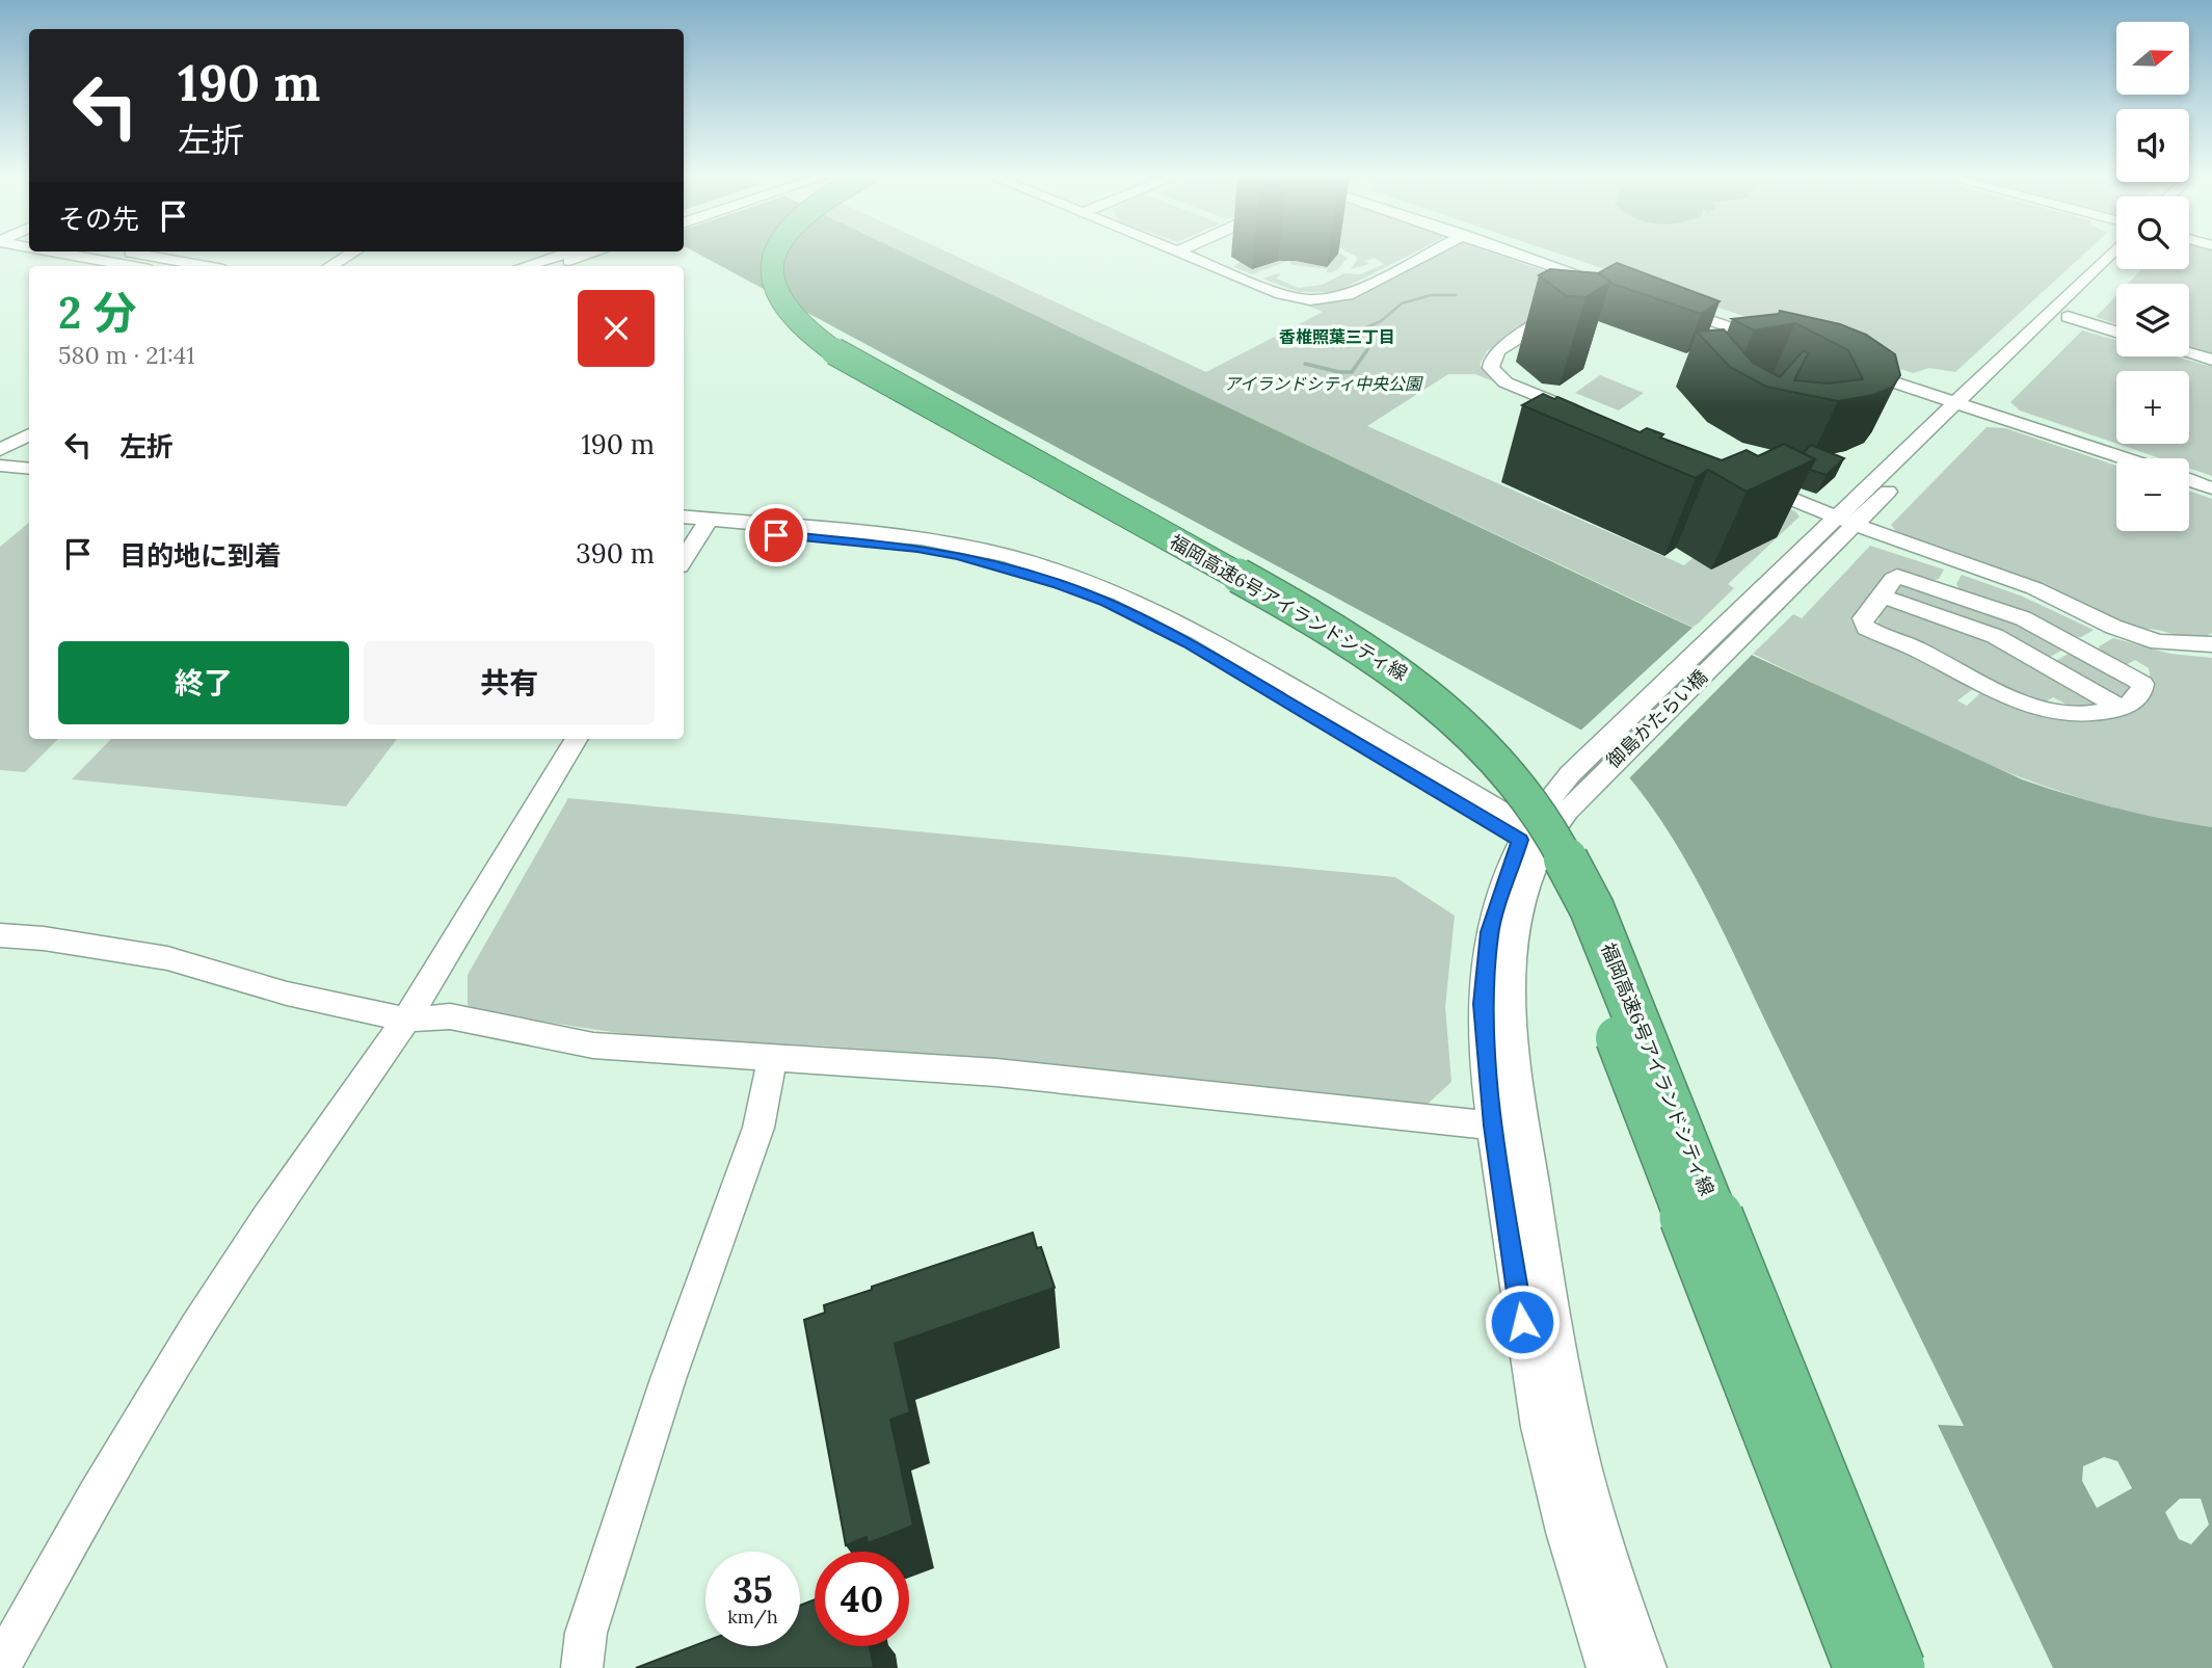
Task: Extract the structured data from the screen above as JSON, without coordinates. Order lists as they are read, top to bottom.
{
  "streets": {
    "highway": ["福岡高速6号アイランドシティ線"],
    "street": ["御島かたらい橋"]
  },
  "districts": ["香椎照葉三丁目"],
  "parks": ["アイランドシティ中央公園"],
  "north": "right",
  "page": {
    "map_buttons": ["+", "−"],
    "turn": ["190 m", "左折"],
    "then": "その先",
    "heading": ["2 分", "580 m · 21:41"],
    "list": [
      {
        "name": "左折",
        "value": "190 m"
      },
      {
        "name": "目的地に到着",
        "value": "390 m"
      }
    ],
    "buttons": ["終了", "共有"],
    "speed": "35 km/h",
    "limit": "40"
  }
}
